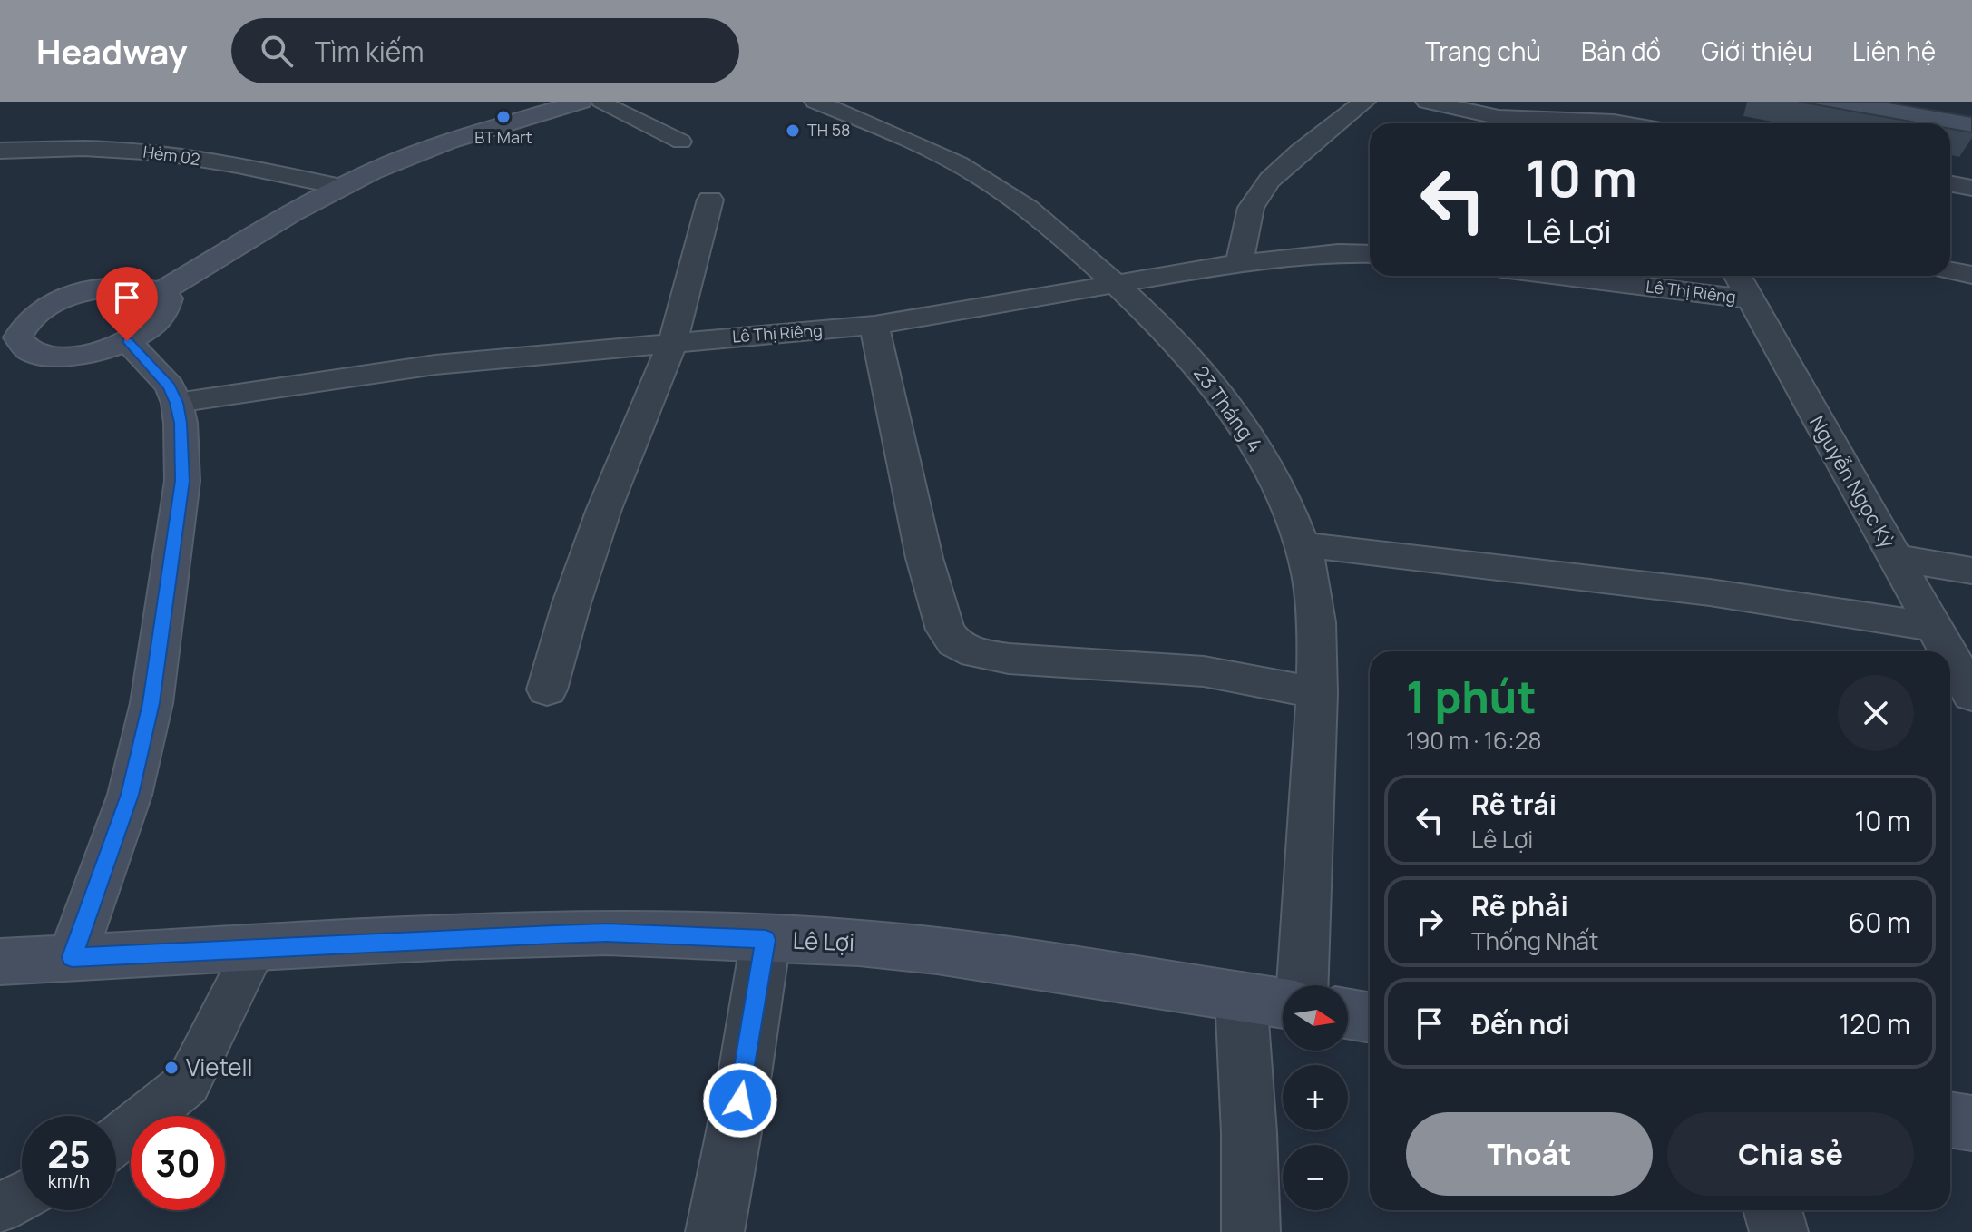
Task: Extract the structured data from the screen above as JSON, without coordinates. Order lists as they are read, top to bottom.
{
  "streets": {
    "main road": ["Lê Lợi"],
    "street": [
      "Hẻm 02",
      "Lê Thị Riêng",
      "23 Tháng 4",
      "Nguyễn Ngọc Kỳ"
    ]
  },
  "crossings": [
    ["Lê Thị Riêng", "23 Tháng 4"],
    ["Lê Thị Riêng", "Nguyễn Ngọc Kỳ"]
  ],
  "places": ["BT Mart", "TH 58", "Vietell"],
  "north": "right",
  "page": {
    "header": "Headway",
    "search": "Tìm kiếm",
    "nav": [
      "Trang chủ",
      "Bản đồ",
      "Giới thiệu",
      "Liên hệ"
    ],
    "turn": ["10 m", "Lê Lợi"],
    "heading": ["1 phút", "190 m · 16:28"],
    "list": [
      {
        "name": "Rẽ trái",
        "note": "Lê Lợi",
        "value": "10 m"
      },
      {
        "name": "Rẽ phải",
        "note": "Thống Nhất",
        "value": "60 m"
      },
      {
        "name": "Đến nơi",
        "value": "120 m"
      }
    ],
    "map_buttons": ["+", "−"],
    "buttons": ["Thoát", "Chia sẻ"],
    "speed": "25 km/h",
    "limit": "30"
  }
}
